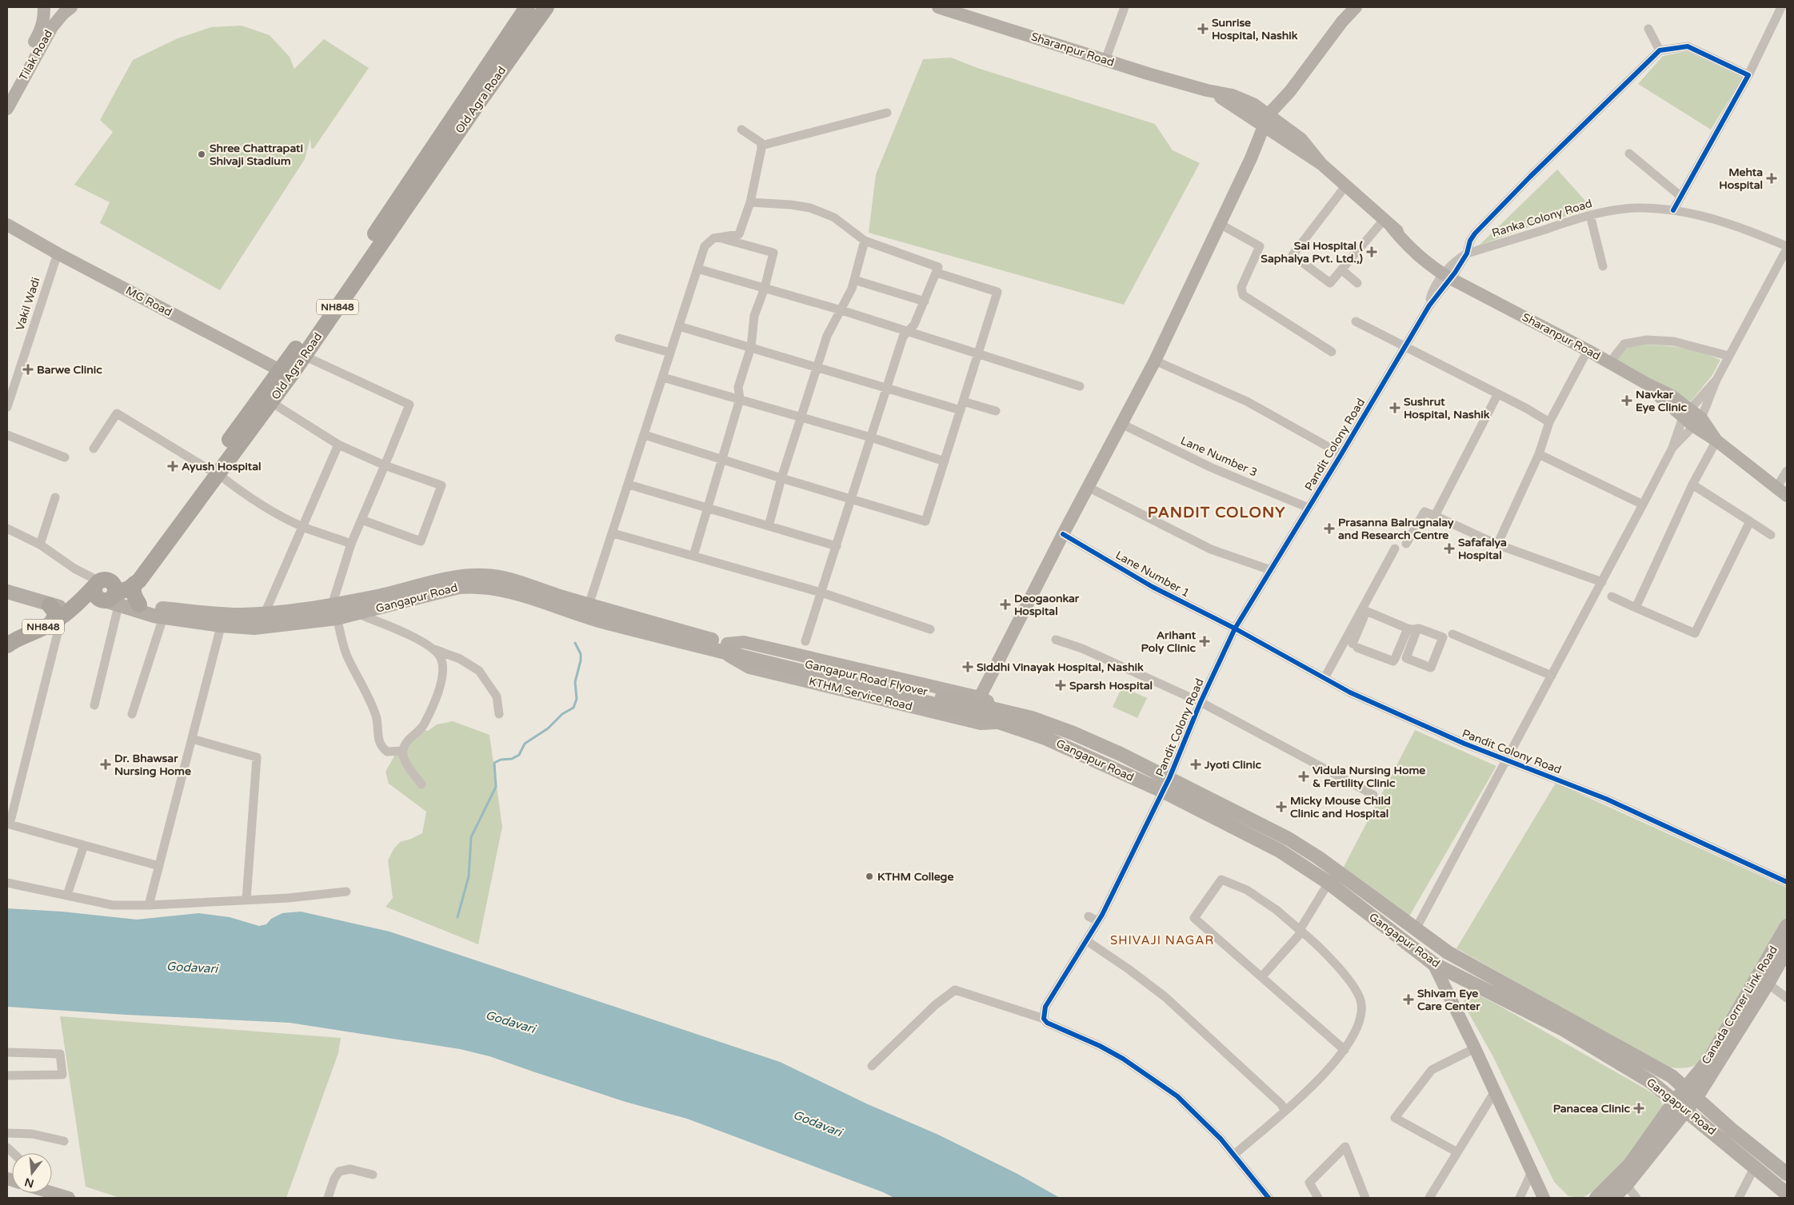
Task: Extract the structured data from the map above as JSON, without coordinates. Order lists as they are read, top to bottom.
{
  "streets": {
    "highway": ["Old Agra Road", "NH848"],
    "main road": ["Gangapur Road", "Gangapur Road Flyover", "Canada Corner Link Road"],
    "street": [
      "Sharanpur Road",
      "Tilak Road",
      "Ranka Colony Road",
      "MG Road",
      "Vakil Wadi",
      "Pandit Colony Road",
      "Lane Number 3",
      "Lane Number 1",
      "KTHM Service Road"
    ]
  },
  "crossings": [
    ["Sharanpur Road", "Ranka Colony Road"],
    ["Sharanpur Road", "Pandit Colony Road"],
    ["Old Agra Road", "MG Road"],
    ["Old Agra Road", "Gangapur Road"],
    ["Ranka Colony Road", "Pandit Colony Road"],
    ["MG Road", "Vakil Wadi"],
    ["Pandit Colony Road", "Lane Number 3"],
    ["Pandit Colony Road", "Lane Number 1"],
    ["Pandit Colony Road", "Gangapur Road"],
    ["Gangapur Road", "Gangapur Road Flyover"],
    ["Gangapur Road", "KTHM Service Road"],
    ["Gangapur Road", "Canada Corner Link Road"],
    ["Gangapur Road Flyover", "KTHM Service Road"]
  ],
  "districts": ["PANDIT COLONY", "SHIVAJI NAGAR"],
  "water": ["Godavari"],
  "places": {
    "health": [
      "Sunrise Hospital, Nashik",
      "Mehta Hospital",
      "Sai Hospital ( Saphalya Pvt. Ltd.,)",
      "Barwe Clinic",
      "Navkar Eye Clinic",
      "Sushrut Hospital, Nashik",
      "Ayush Hospital",
      "Prasanna Balrugnalay and Research Centre",
      "Safafalya Hospital",
      "Deogaonkar Hospital",
      "Arihant Poly Clinic",
      "Siddhi Vinayak Hospital, Nashik",
      "Sparsh Hospital",
      "Dr. Bhawsar Nursing Home",
      "Jyoti Clinic",
      "Vidula Nursing Home & Fertility Clinic",
      "Micky Mouse Child Clinic and Hospital",
      "Shivam Eye Care Center",
      "Panacea Clinic"
    ],
    "other": ["Shree Chattrapati Shivaji Stadium", "KTHM College"]
  },
  "north": "bottom"
}
